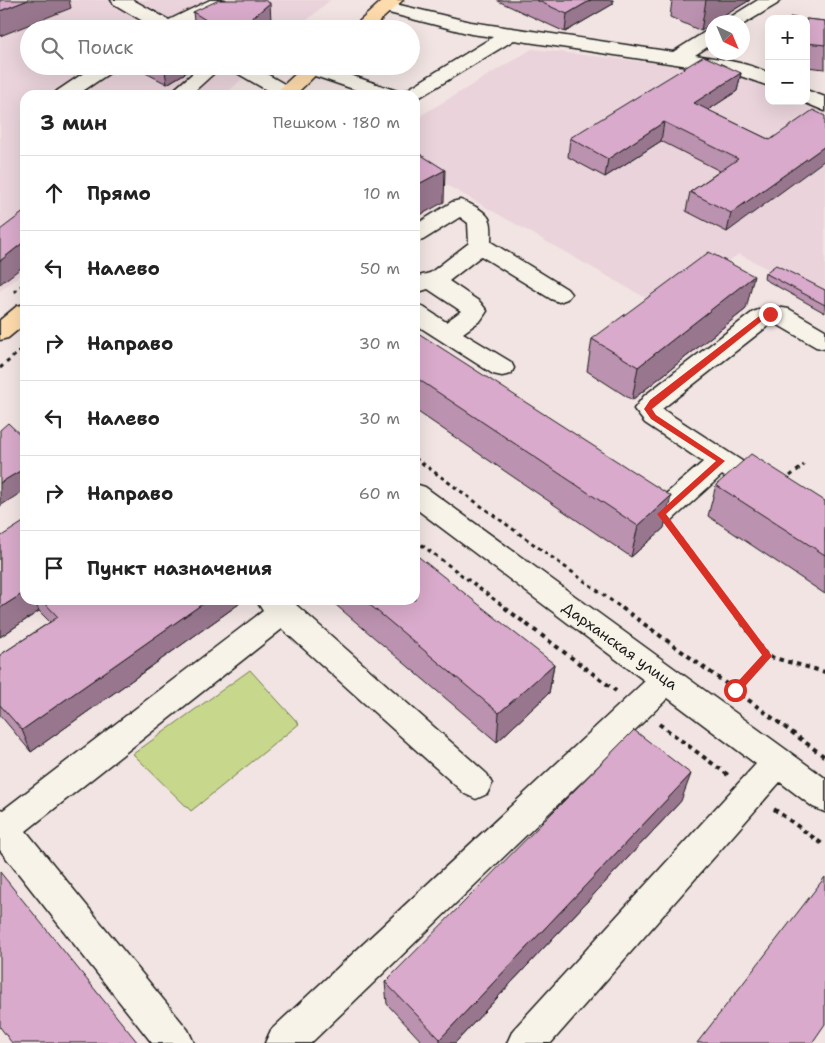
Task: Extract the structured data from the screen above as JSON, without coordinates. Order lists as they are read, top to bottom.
{
  "streets": {
    "street": ["Дарханская улица"]
  },
  "north": "bottom right",
  "page": {
    "map_buttons": ["+", "−"],
    "search": "Поиск",
    "heading": ["3 мин", "Пешком · 180 m"],
    "list": [
      ["Прямо", "10 m"],
      ["Налево", "50 m"],
      ["Направо", "30 m"],
      ["Налево", "30 m"],
      ["Направо", "60 m"],
      "Пункт назначения"
    ]
  }
}
